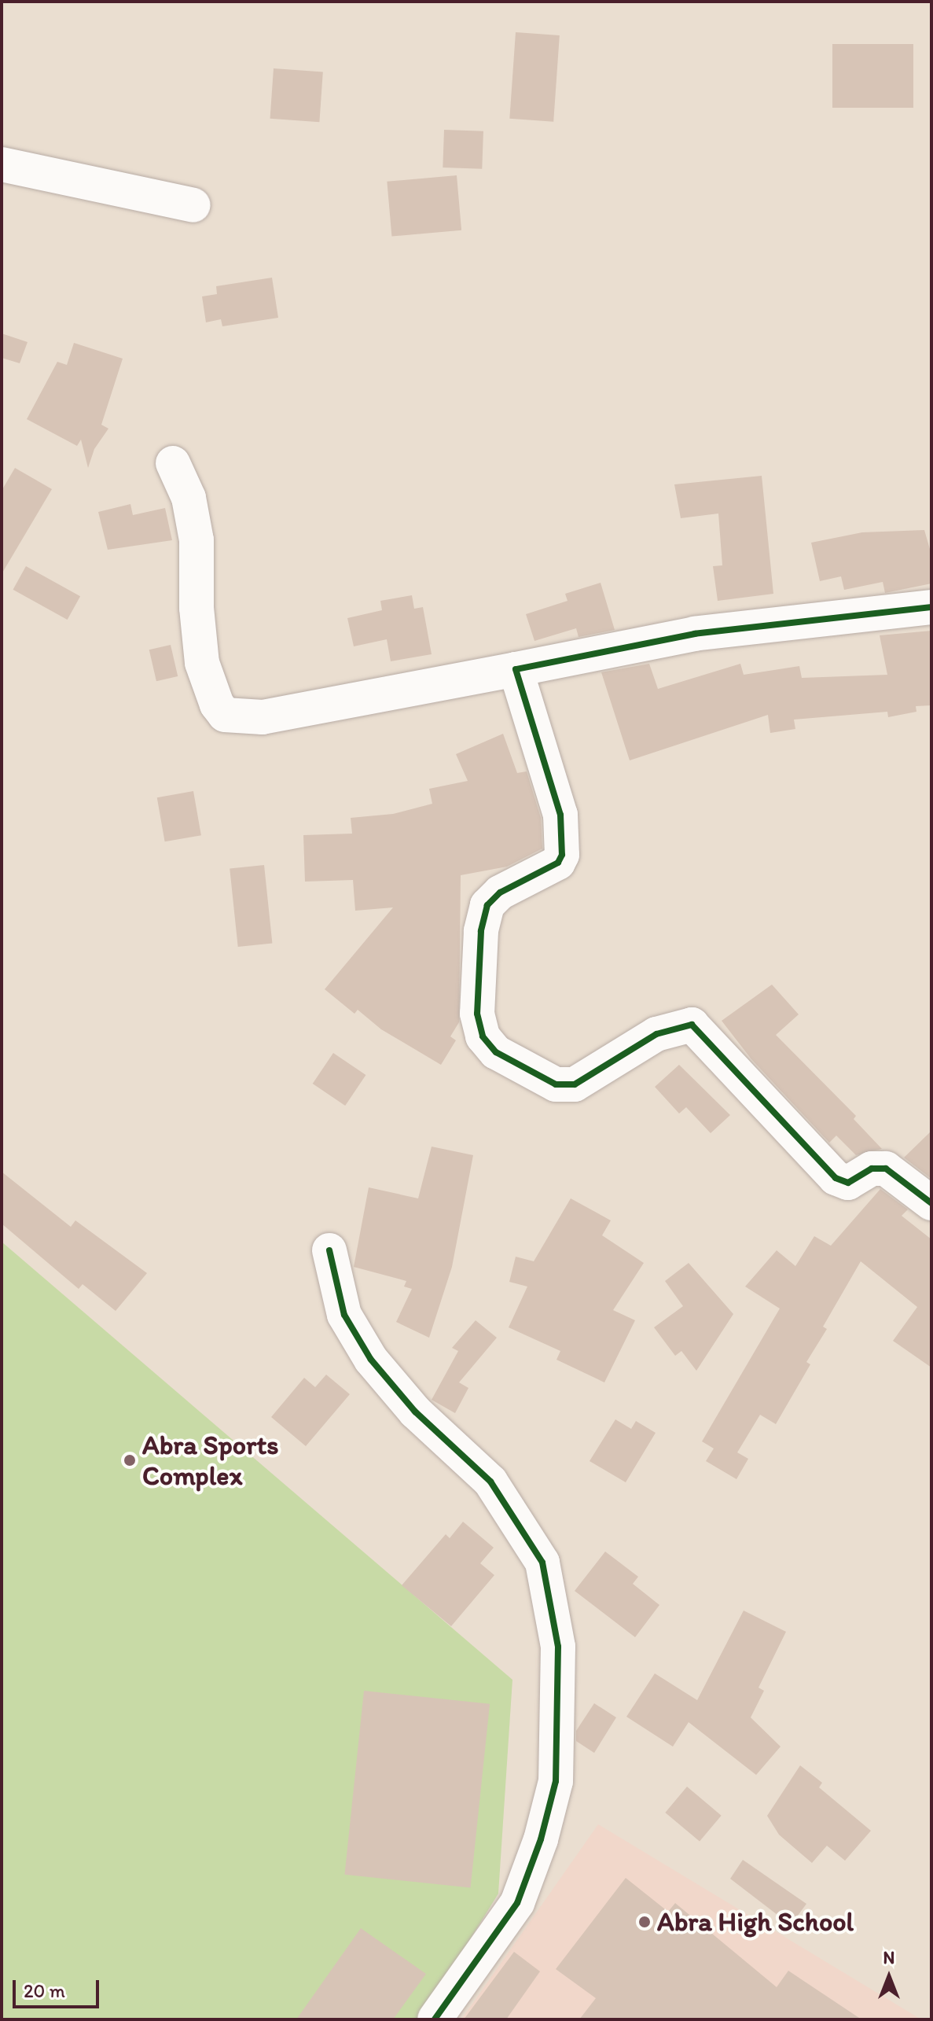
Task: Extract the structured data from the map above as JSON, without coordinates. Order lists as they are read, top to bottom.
{
  "places": ["Abra Sports Complex", "Abra High School"],
  "scale_bar": "20 m",
  "north": "top"
}
